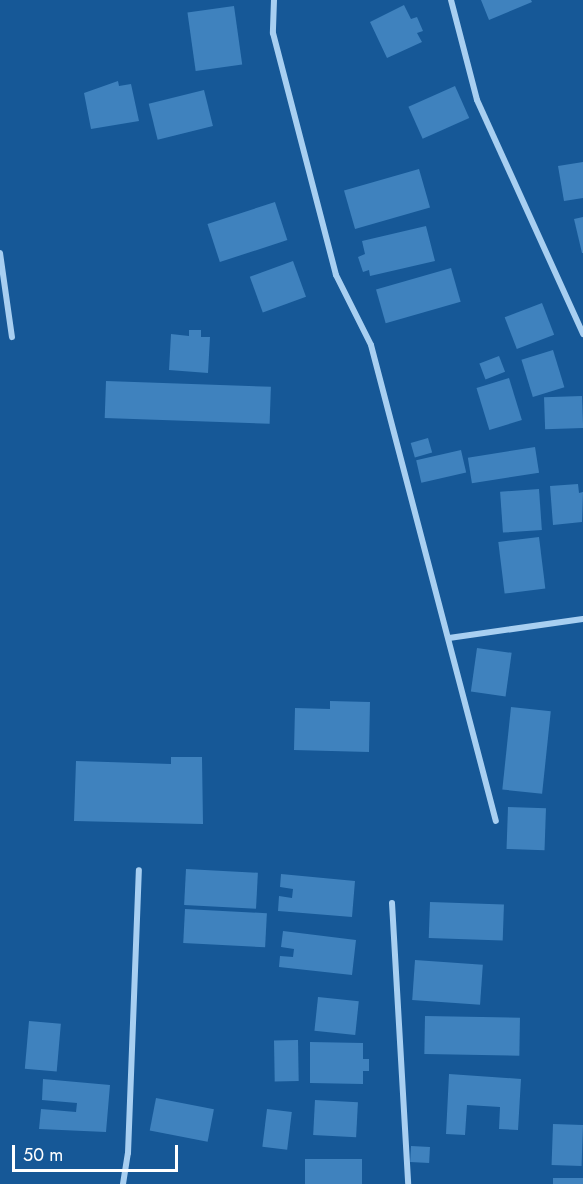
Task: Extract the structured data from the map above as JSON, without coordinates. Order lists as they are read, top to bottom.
{
  "scale_bar": "50 m"
}
